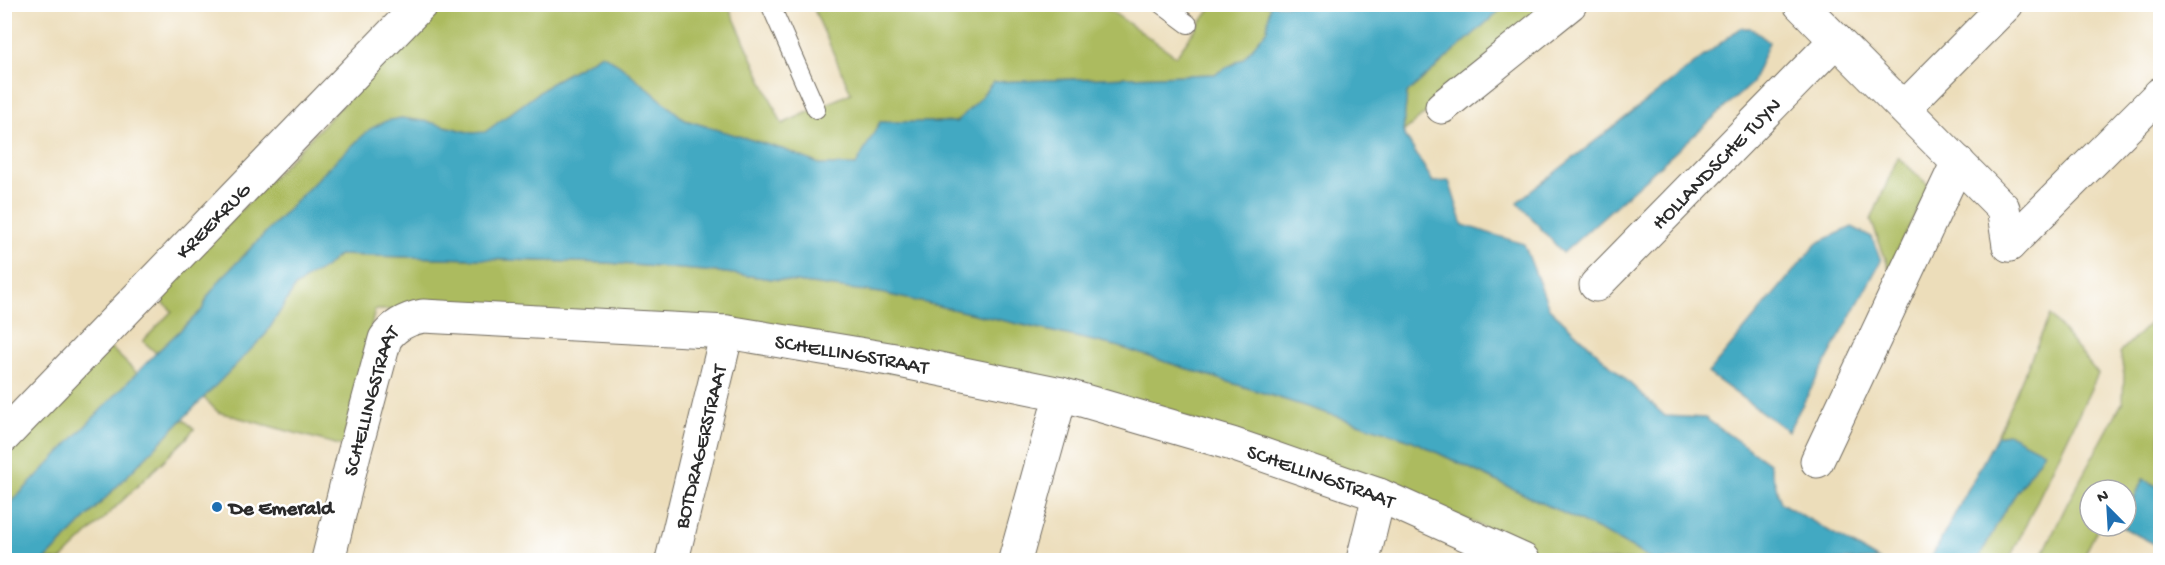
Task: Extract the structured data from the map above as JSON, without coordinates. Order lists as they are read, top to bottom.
{
  "streets": {
    "street": [
      "HOLLANDSCHE TUYN",
      "KREEKRUG",
      "SCHELLINGSTRAAT",
      "BOTDRAGERSTRAAT"
    ]
  },
  "crossings": [
    ["SCHELLINGSTRAAT", "BOTDRAGERSTRAAT"]
  ],
  "places": ["De Emerald"],
  "north": "top left"
}
